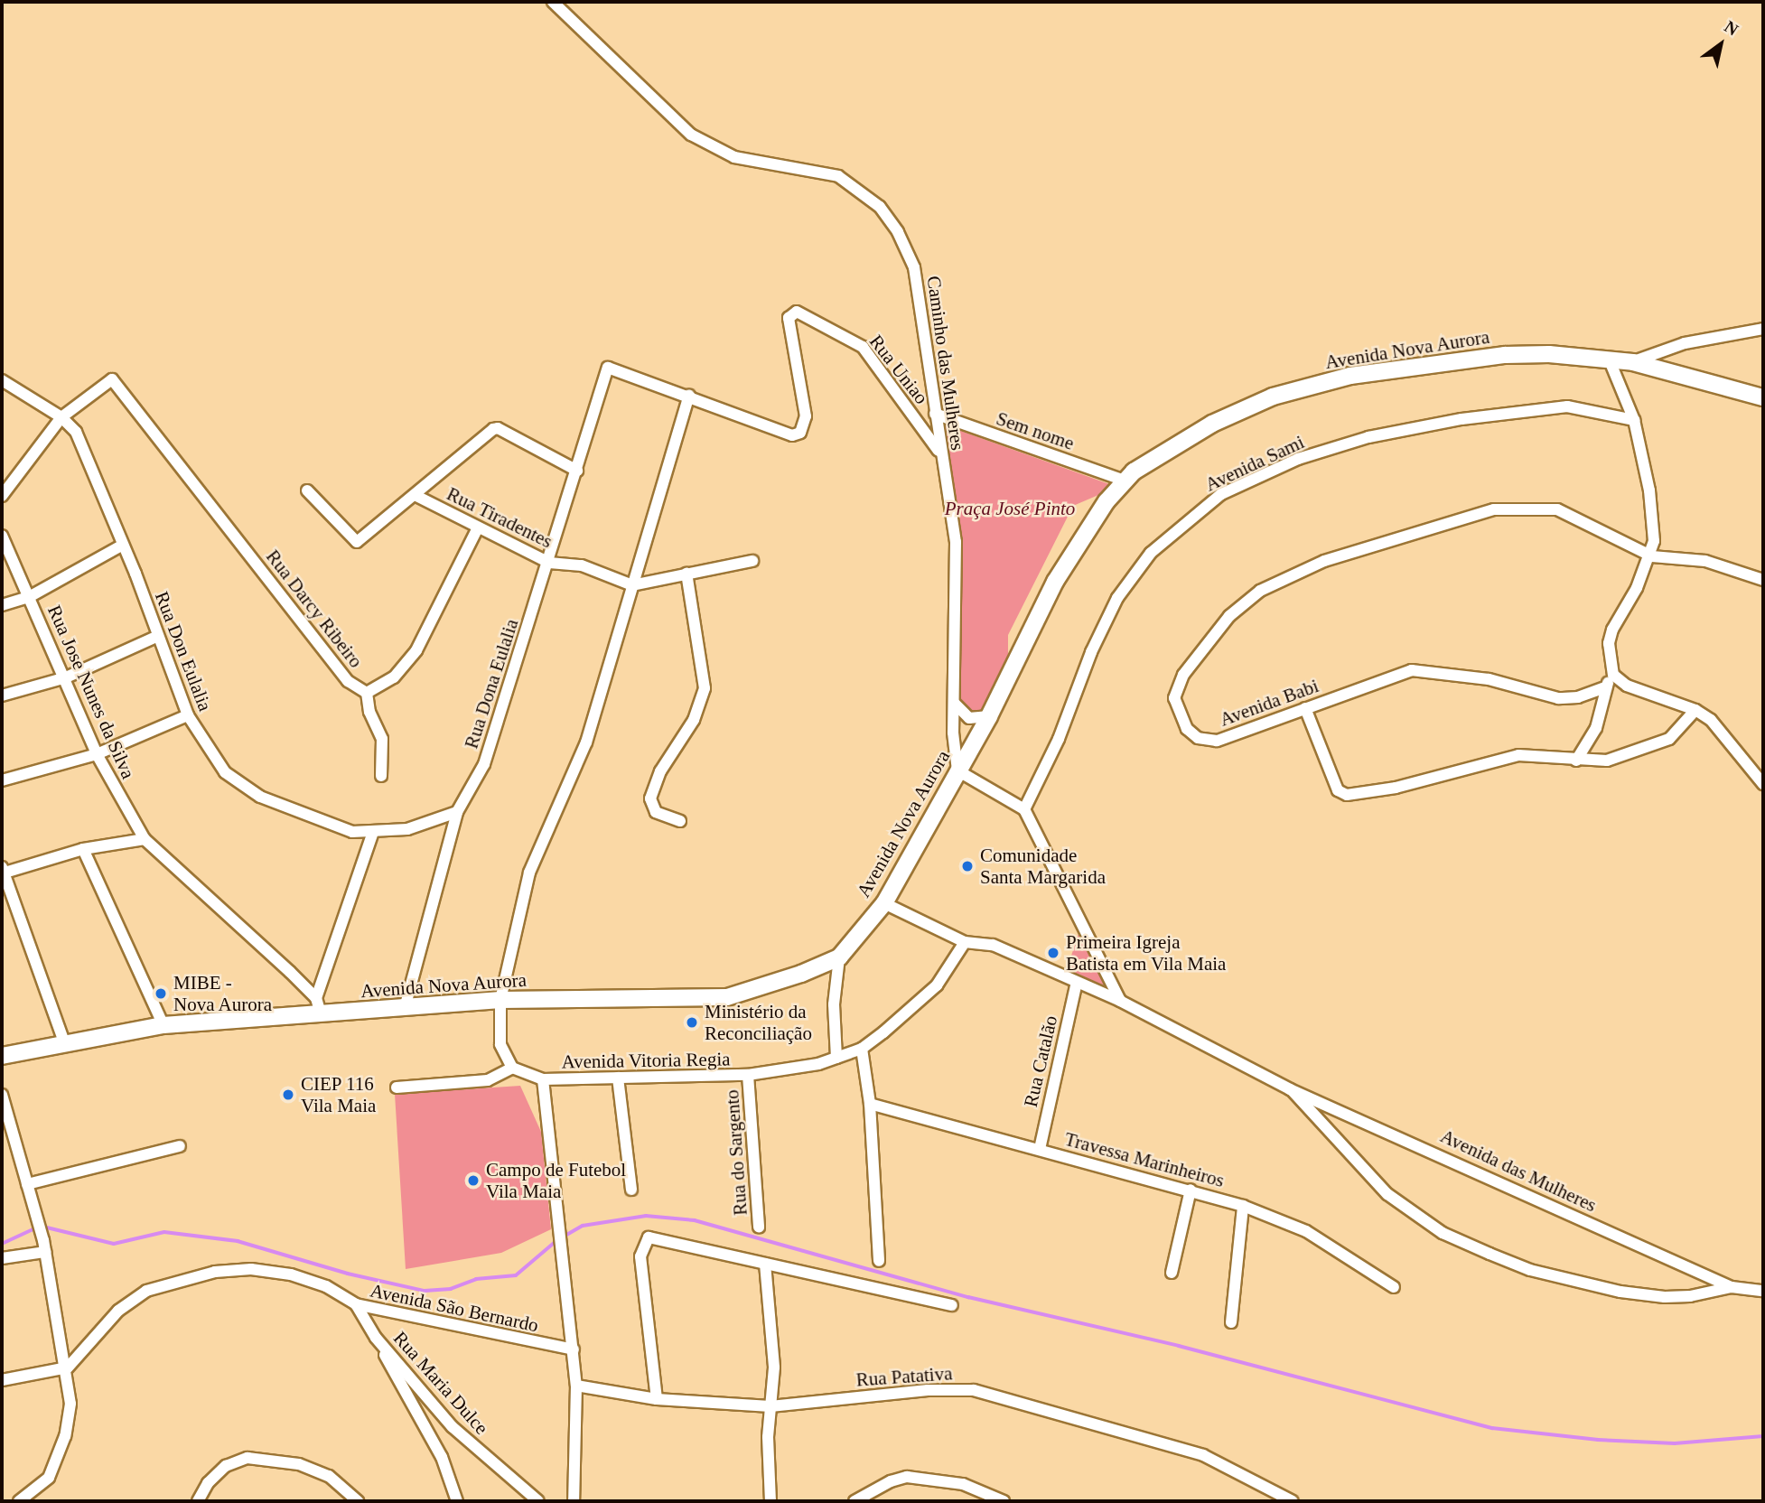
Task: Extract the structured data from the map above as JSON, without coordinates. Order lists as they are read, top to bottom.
{
  "streets": {
    "street": [
      "Avenida Nova Aurora",
      "Caminho das Mulheres",
      "Rua Uniao",
      "Sem nome",
      "Avenida Sami",
      "Rua Tiradentes",
      "Rua Darcy Ribeiro",
      "Rua Don Eulalia",
      "Rua Dona Eulalia",
      "Rua Jose Nunes da Silva",
      "Avenida Babi",
      "Avenida Vitoria Regia",
      "Rua Catalão",
      "Rua do Sargento",
      "Travessa Marinheiros",
      "Avenida das Mulheres",
      "Avenida São Bernardo",
      "Rua Patativa",
      "Rua Maria Dulce"
    ]
  },
  "crossings": [
    ["Avenida Nova Aurora", "Caminho das Mulheres"],
    ["Avenida Nova Aurora", "Sem nome"],
    ["Avenida Nova Aurora", "Rua Dona Eulalia"],
    ["Avenida Nova Aurora", "Avenida das Mulheres"],
    ["Caminho das Mulheres", "Rua Uniao"],
    ["Caminho das Mulheres", "Sem nome"],
    ["Rua Uniao", "Rua Dona Eulalia"],
    ["Rua Tiradentes", "Rua Darcy Ribeiro"],
    ["Rua Tiradentes", "Rua Dona Eulalia"],
    ["Rua Darcy Ribeiro", "Rua Don Eulalia"],
    ["Rua Don Eulalia", "Rua Dona Eulalia"],
    ["Avenida Vitoria Regia", "Rua do Sargento"],
    ["Avenida Vitoria Regia", "Avenida das Mulheres"],
    ["Rua Catalão", "Travessa Marinheiros"],
    ["Rua Catalão", "Avenida das Mulheres"],
    ["Avenida São Bernardo", "Rua Maria Dulce"]
  ],
  "parks": ["Praça José Pinto"],
  "places": [
    "Comunidade Santa Margarida",
    "Primeira Igreja Batista em Vila Maia",
    "MIBE - Nova Aurora",
    "Ministério da Reconciliação",
    "CIEP 116 Vila Maia",
    "Campo de Futebol Vila Maia"
  ],
  "north": "top right"
}
